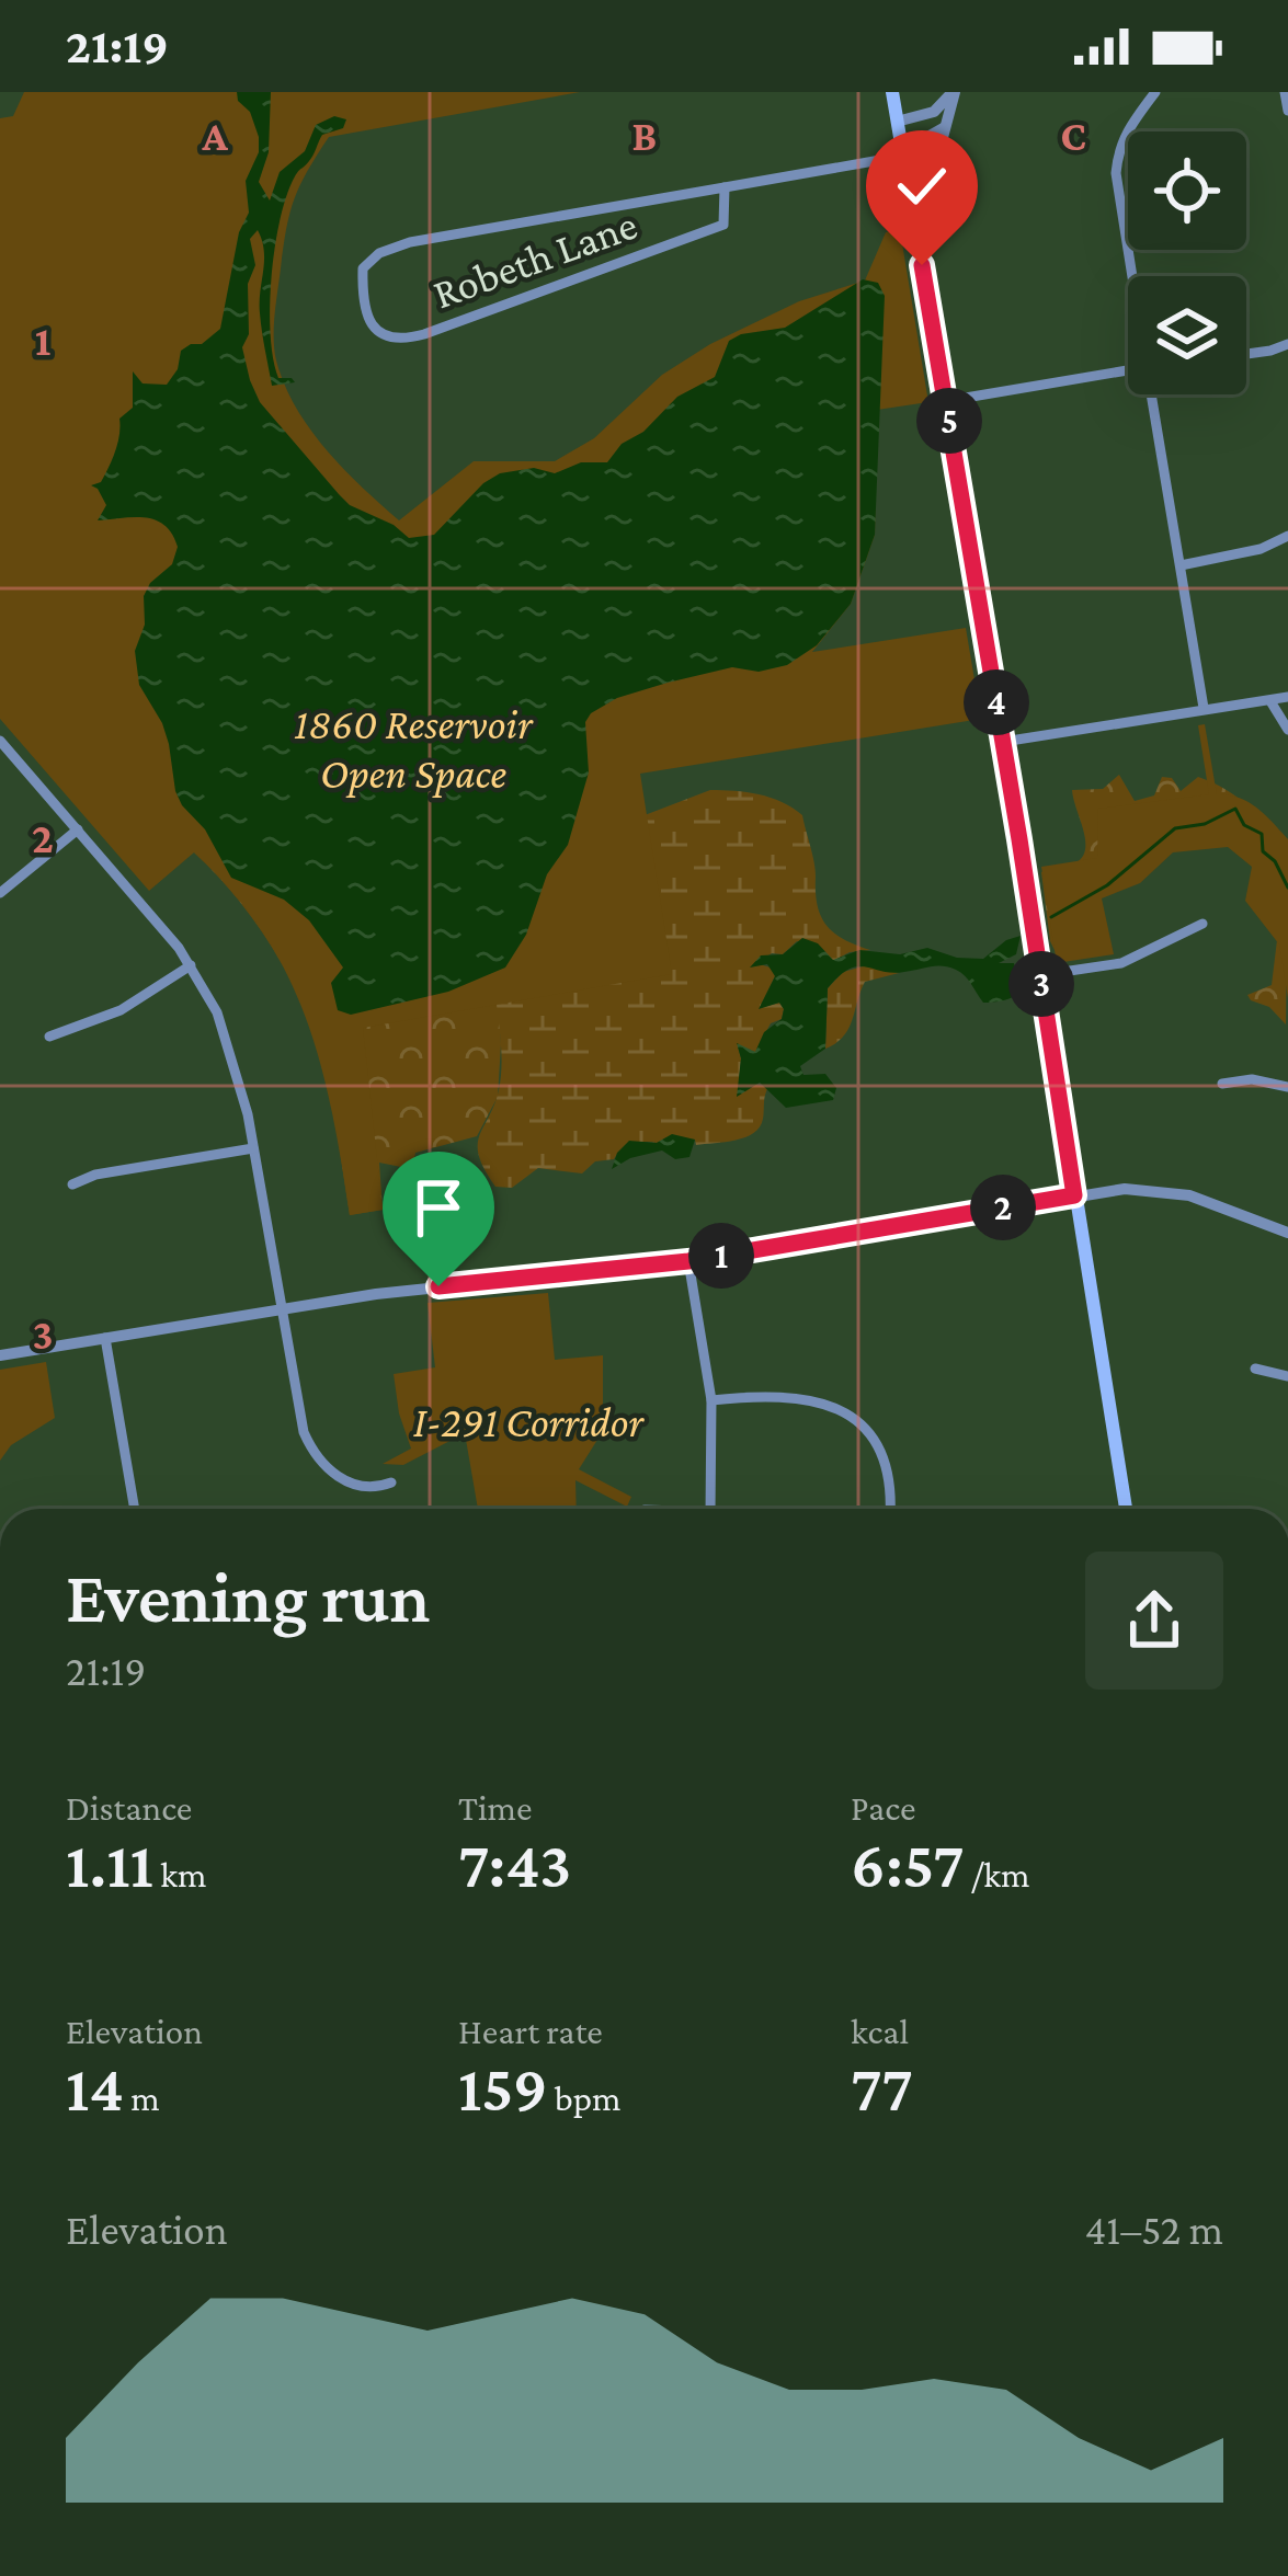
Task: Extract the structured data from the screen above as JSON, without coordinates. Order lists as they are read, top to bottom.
{
  "streets": {
    "street": ["Robeth Lane"]
  },
  "parks": ["1860 Reservoir Open Space", "I-291 Corridor"],
  "page": {
    "status": "21:19",
    "pins": [
      "5",
      "4",
      "3",
      "2",
      "1"
    ],
    "heading": ["Evening run", "21:19"],
    "stats": [
      ["Distance", "1.11 km"],
      ["Time", "7:43"],
      ["Pace", "6:57 /km"],
      ["Elevation", "14 m"],
      ["Heart rate", "159 bpm"],
      ["kcal", "77"]
    ],
    "chart": ["Elevation", "41–52 m"]
  },
  "grid": {
    "columns": ["A", "B", "C"],
    "rows": ["1", "2", "3"]
  }
}
